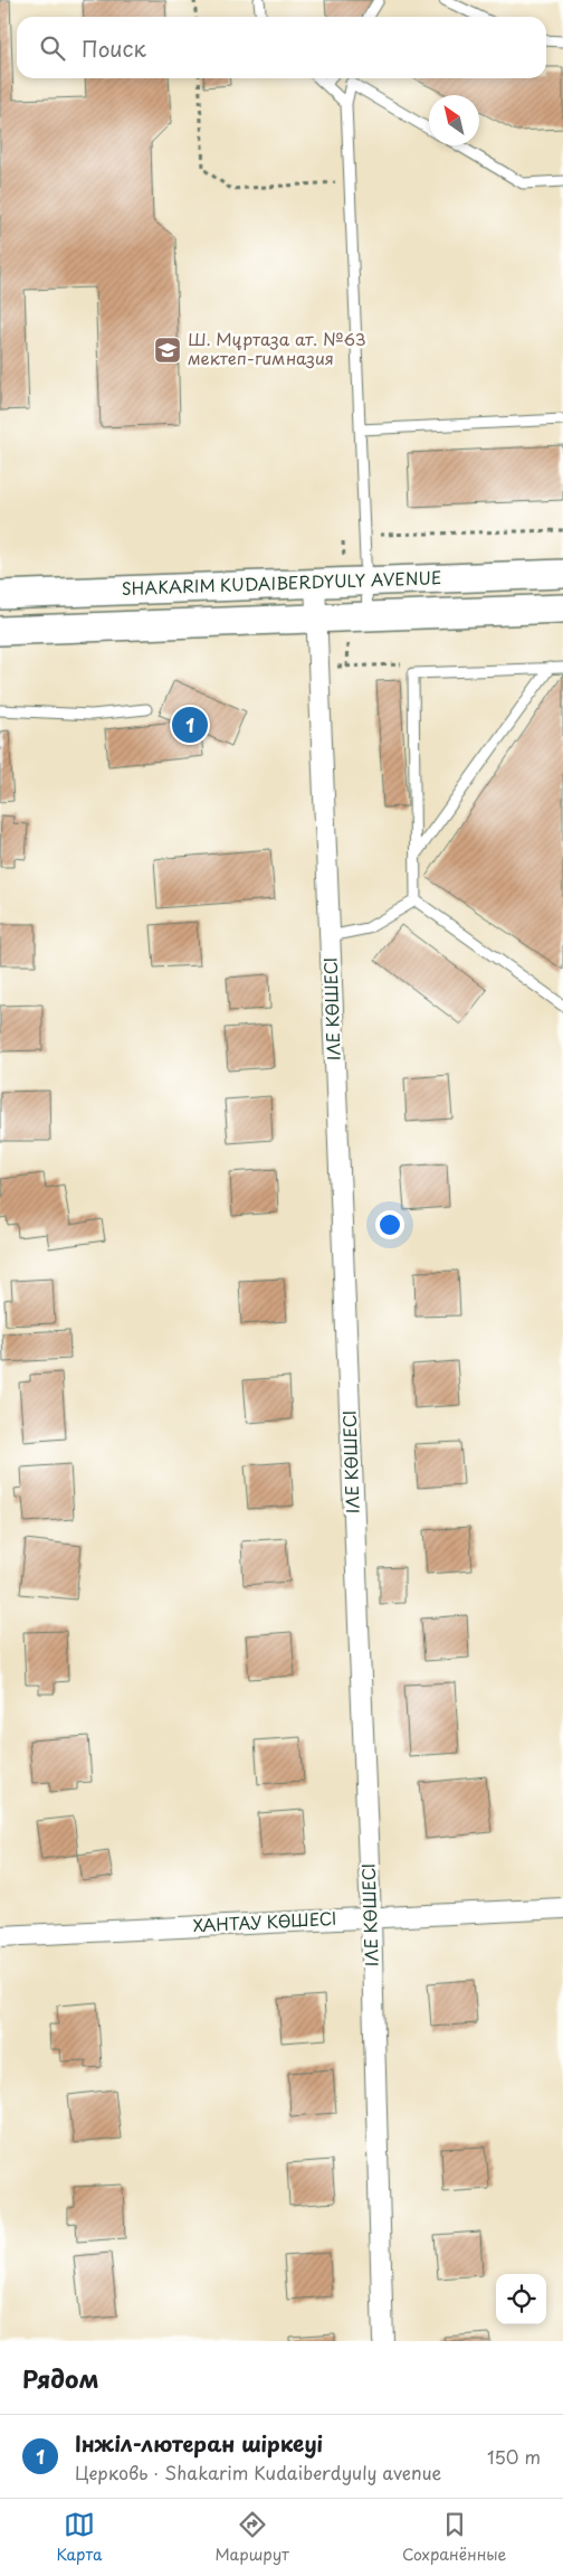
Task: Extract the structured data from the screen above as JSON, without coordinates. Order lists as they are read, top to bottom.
{
  "streets": {
    "main road": ["SHAKARIM KUDAIBERDYULY AVENUE"],
    "street": ["ІЛЕ КӨШЕСІ", "ХАНТАУ КӨШЕСІ"]
  },
  "crossings": [
    ["SHAKARIM KUDAIBERDYULY AVENUE", "ІЛЕ КӨШЕСІ"],
    ["ІЛЕ КӨШЕСІ", "ХАНТАУ КӨШЕСІ"]
  ],
  "places": {
    "school or university": ["Ш. Мұртаза ат. №63 мектеп-гимназия"]
  },
  "north": "top left",
  "page": {
    "search": "Поиск",
    "pins": "1",
    "heading": "Рядом",
    "list": [
      {
        "mark": "1",
        "name": "Інжіл-лютеран шіркеуі",
        "note": "Церковь · Shakarim Kudaiberdyuly avenue",
        "value": "150 m"
      }
    ],
    "nav": ["Карта", "Маршрут", "Сохранённые"]
  }
}
